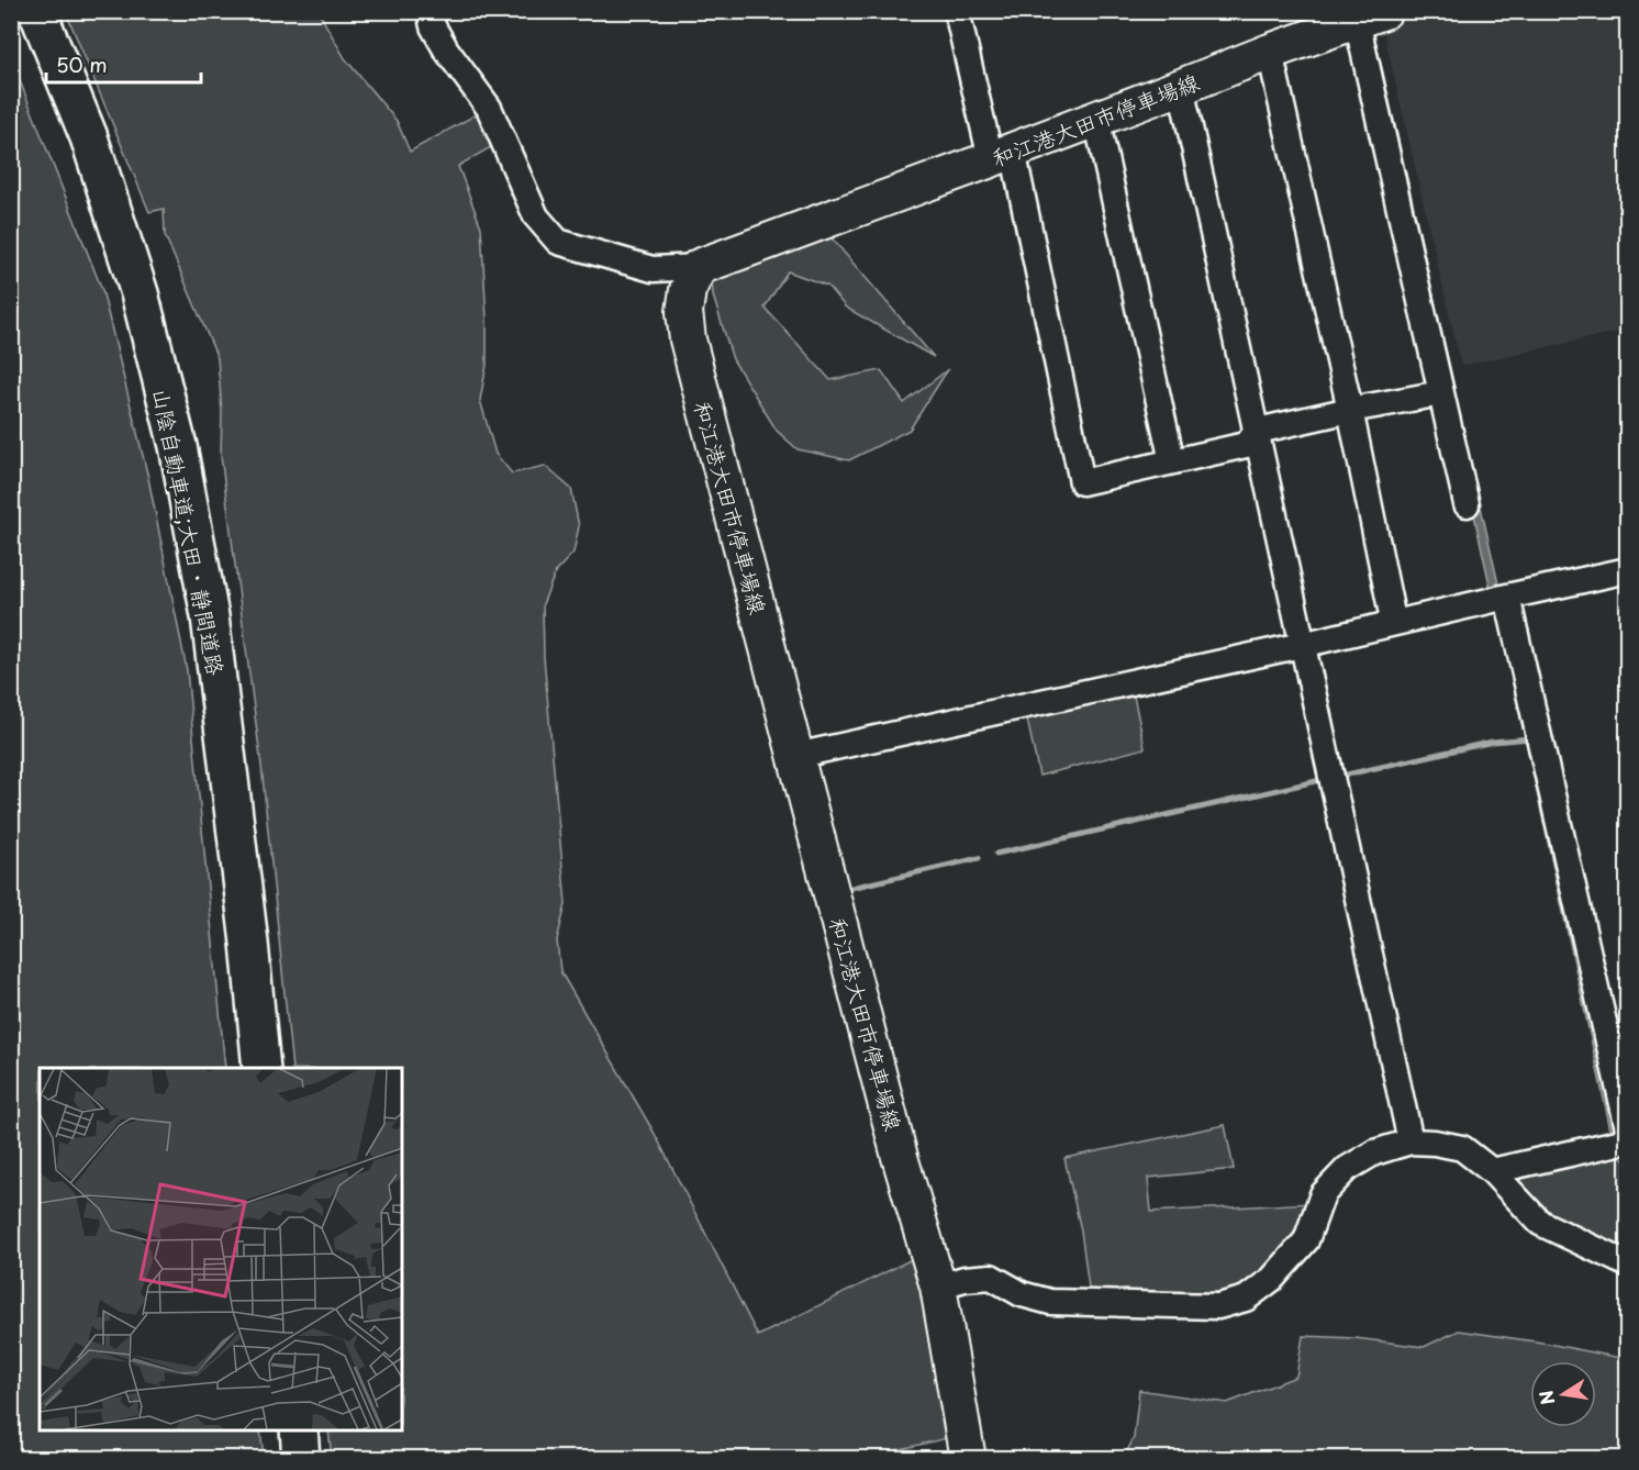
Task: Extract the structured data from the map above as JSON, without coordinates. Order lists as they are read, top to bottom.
{
  "streets": {
    "highway": ["山陰自動車道;大田・静間道路"],
    "main road": ["和江港大田市停車場線"]
  },
  "scale_bar": "50 m",
  "north": "left"
}
